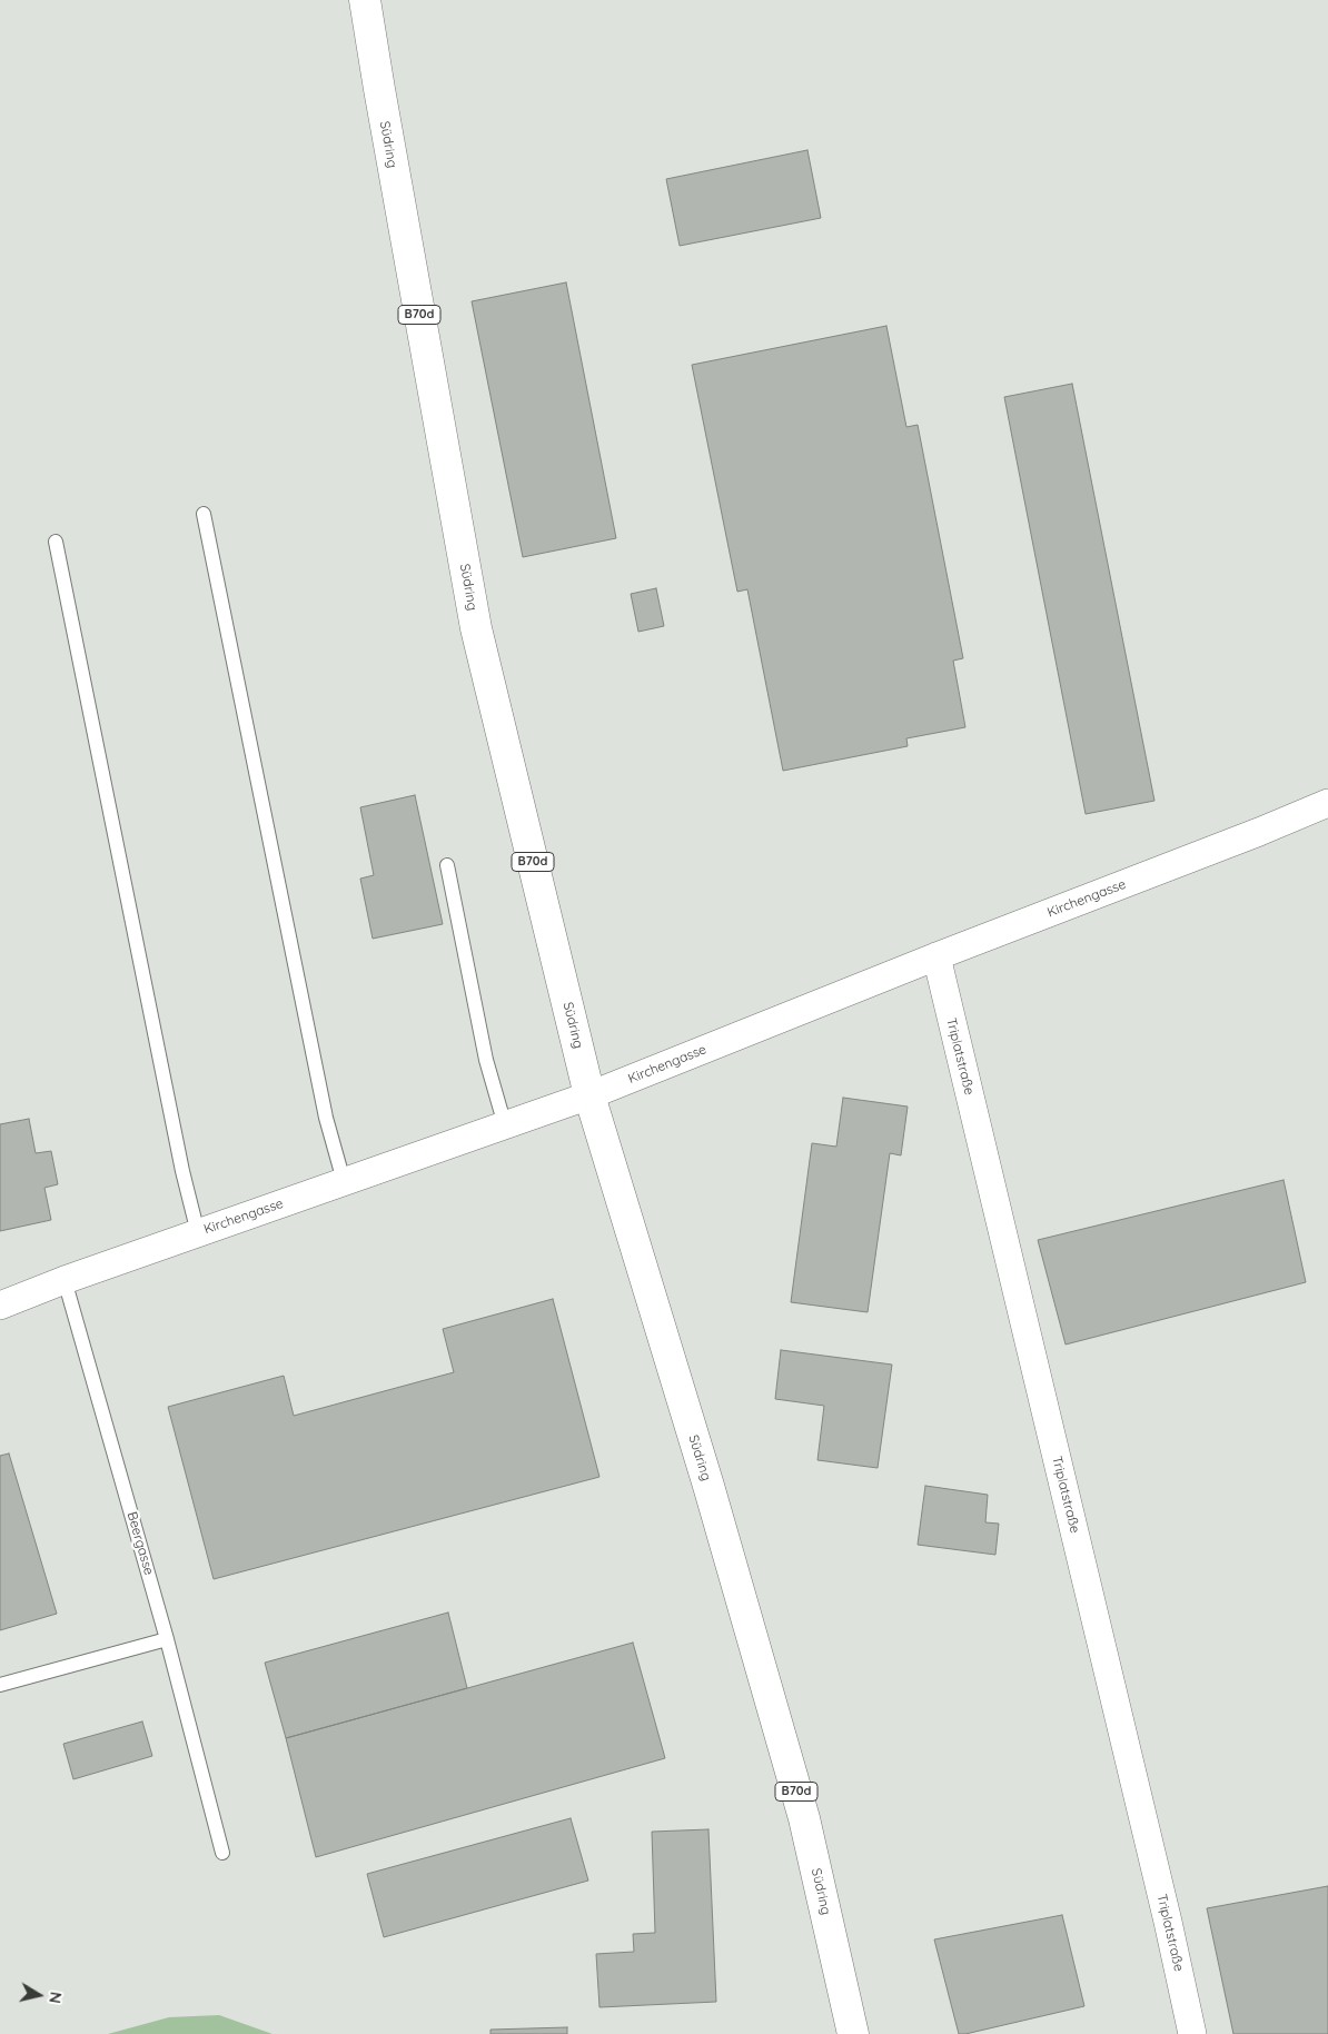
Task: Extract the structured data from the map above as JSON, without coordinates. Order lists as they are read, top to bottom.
{
  "streets": {
    "main road": ["Südring", "B70d"],
    "street": ["Kirchengasse", "Triplatstraße"],
    "lane": ["Beergasse"]
  },
  "crossings": [
    ["Südring", "Kirchengasse"],
    ["Kirchengasse", "Triplatstraße"],
    ["Kirchengasse", "Beergasse"]
  ],
  "north": "right"
}
